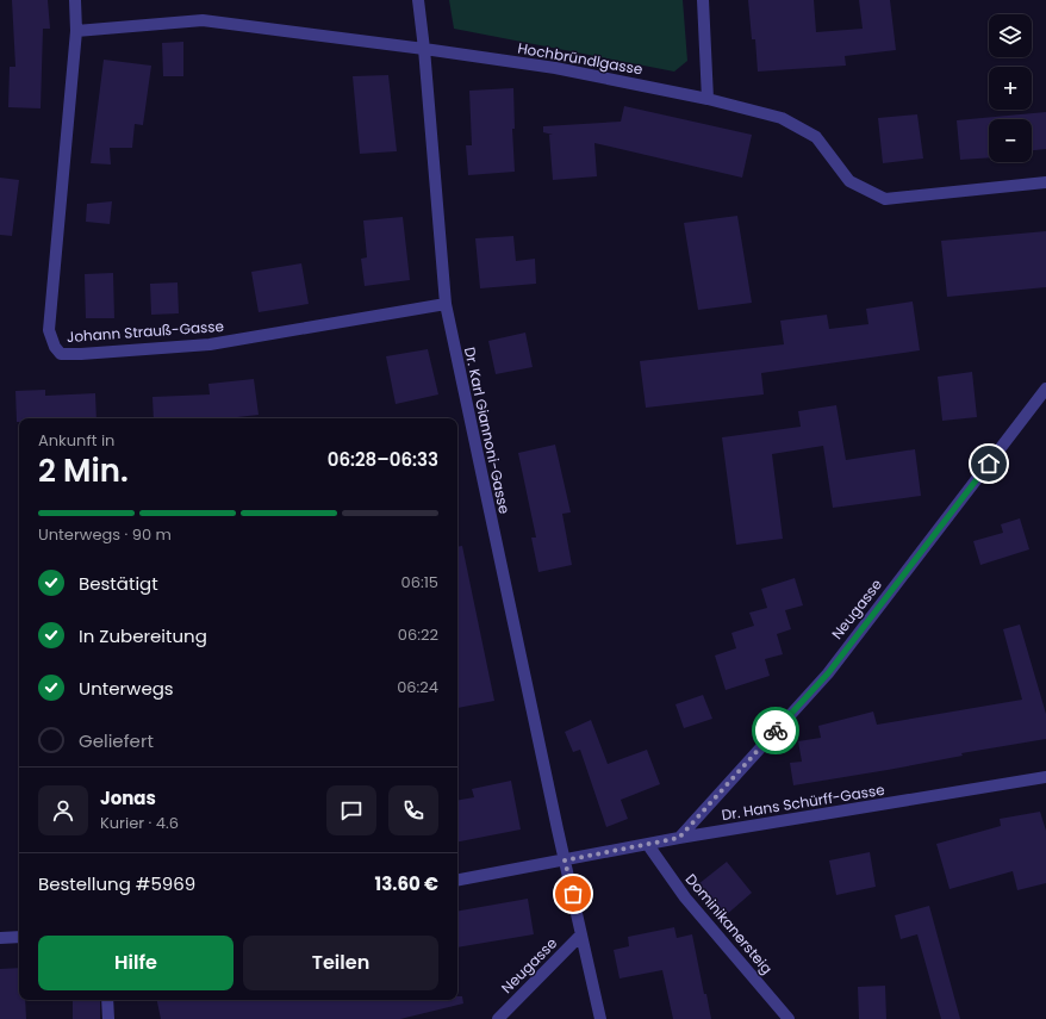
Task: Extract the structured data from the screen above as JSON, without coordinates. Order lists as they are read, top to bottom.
{
  "streets": {
    "street": [
      "Hochbründlgasse",
      "Johann Strauß-Gasse",
      "Dr. Karl Giannoni-Gasse",
      "Neugasse",
      "Dr. Hans Schürff-Gasse",
      "Dominikanersteig"
    ]
  },
  "crossings": [
    ["Hochbründlgasse", "Johann Strauß-Gasse"],
    ["Hochbründlgasse", "Dr. Karl Giannoni-Gasse"],
    ["Johann Strauß-Gasse", "Dr. Karl Giannoni-Gasse"],
    ["Dr. Karl Giannoni-Gasse", "Neugasse"],
    ["Dr. Karl Giannoni-Gasse", "Dr. Hans Schürff-Gasse"],
    ["Neugasse", "Dr. Hans Schürff-Gasse"],
    ["Dr. Hans Schürff-Gasse", "Dominikanersteig"]
  ],
  "page": {
    "map_buttons": ["+", "−"],
    "heading": ["2 Min.", "Ankunft in", "06:28–06:33"],
    "panel": [
      "Jonas",
      "Kurier · 4.6",
      "Bestellung #5969",
      "13.60 €"
    ],
    "bar": "Unterwegs · 90 m",
    "list": [
      ["Bestätigt", "06:15"],
      ["In Zubereitung", "06:22"],
      ["Unterwegs", "06:24"],
      "Geliefert"
    ],
    "buttons": ["Hilfe", "Teilen"]
  }
}
